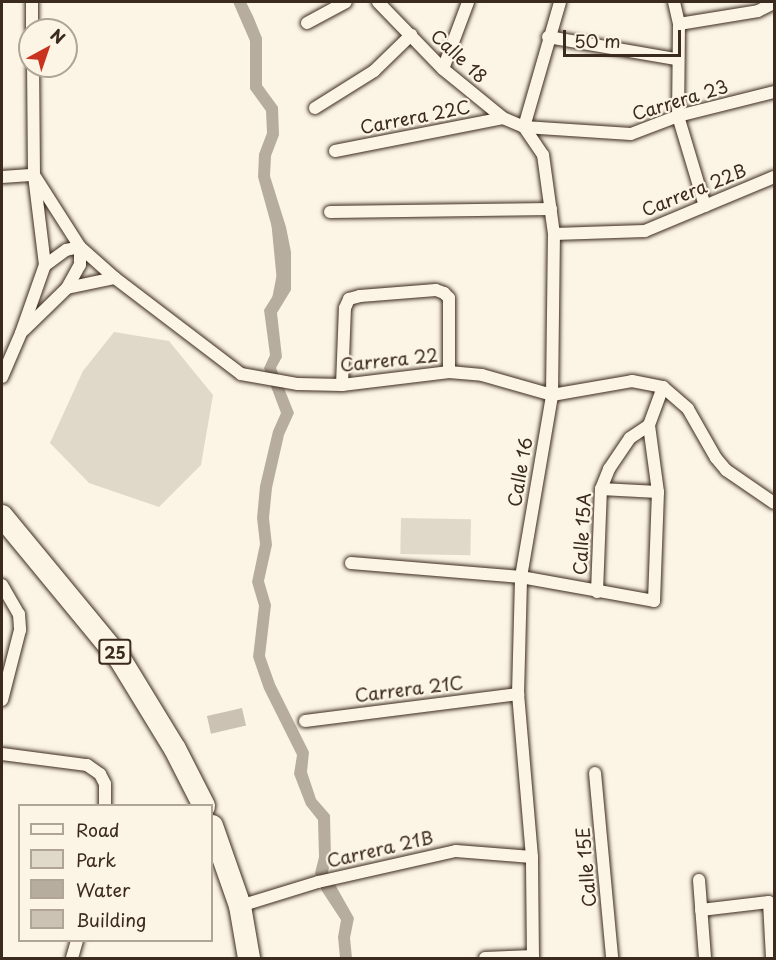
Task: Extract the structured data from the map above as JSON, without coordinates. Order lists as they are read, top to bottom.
{
  "streets": {
    "highway": ["25"],
    "street": [
      "Calle 18",
      "Carrera 23",
      "Carrera 22C",
      "Carrera 22B",
      "Carrera 22",
      "Calle 16",
      "Calle 15A",
      "Carrera 21C",
      "Carrera 21B",
      "Calle 15E"
    ]
  },
  "crossings": [
    ["Calle 18", "Carrera 23"],
    ["Calle 18", "Carrera 22C"],
    ["Calle 18", "Calle 16"],
    ["Carrera 23", "Calle 16"],
    ["Carrera 22B", "Calle 16"],
    ["Carrera 22", "Calle 16"],
    ["Calle 16", "Carrera 21C"],
    ["Calle 16", "Carrera 21B"]
  ],
  "legend": [
    "Road",
    "Park",
    "Water",
    "Building"
  ],
  "scale_bar": "50 m",
  "north": "top right"
}
